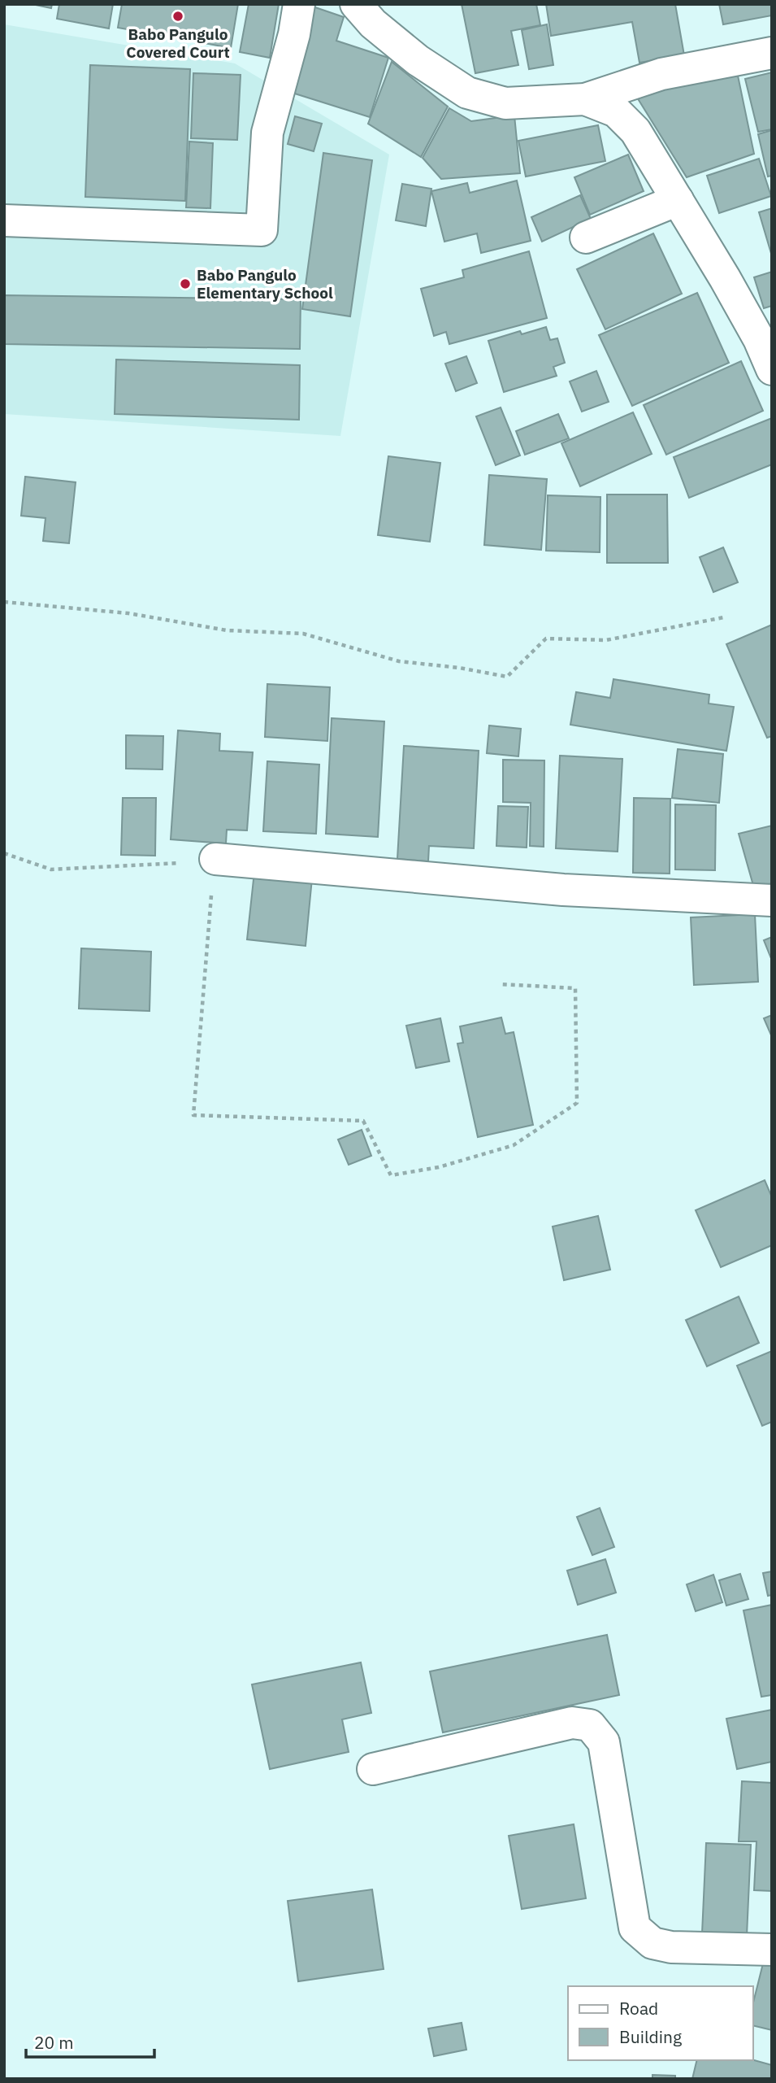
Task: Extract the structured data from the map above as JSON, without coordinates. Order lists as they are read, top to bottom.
{
  "places": ["Babo Pangulo Covered Court", "Babo Pangulo Elementary School"],
  "legend": ["Road", "Building"],
  "scale_bar": "20 m"
}
